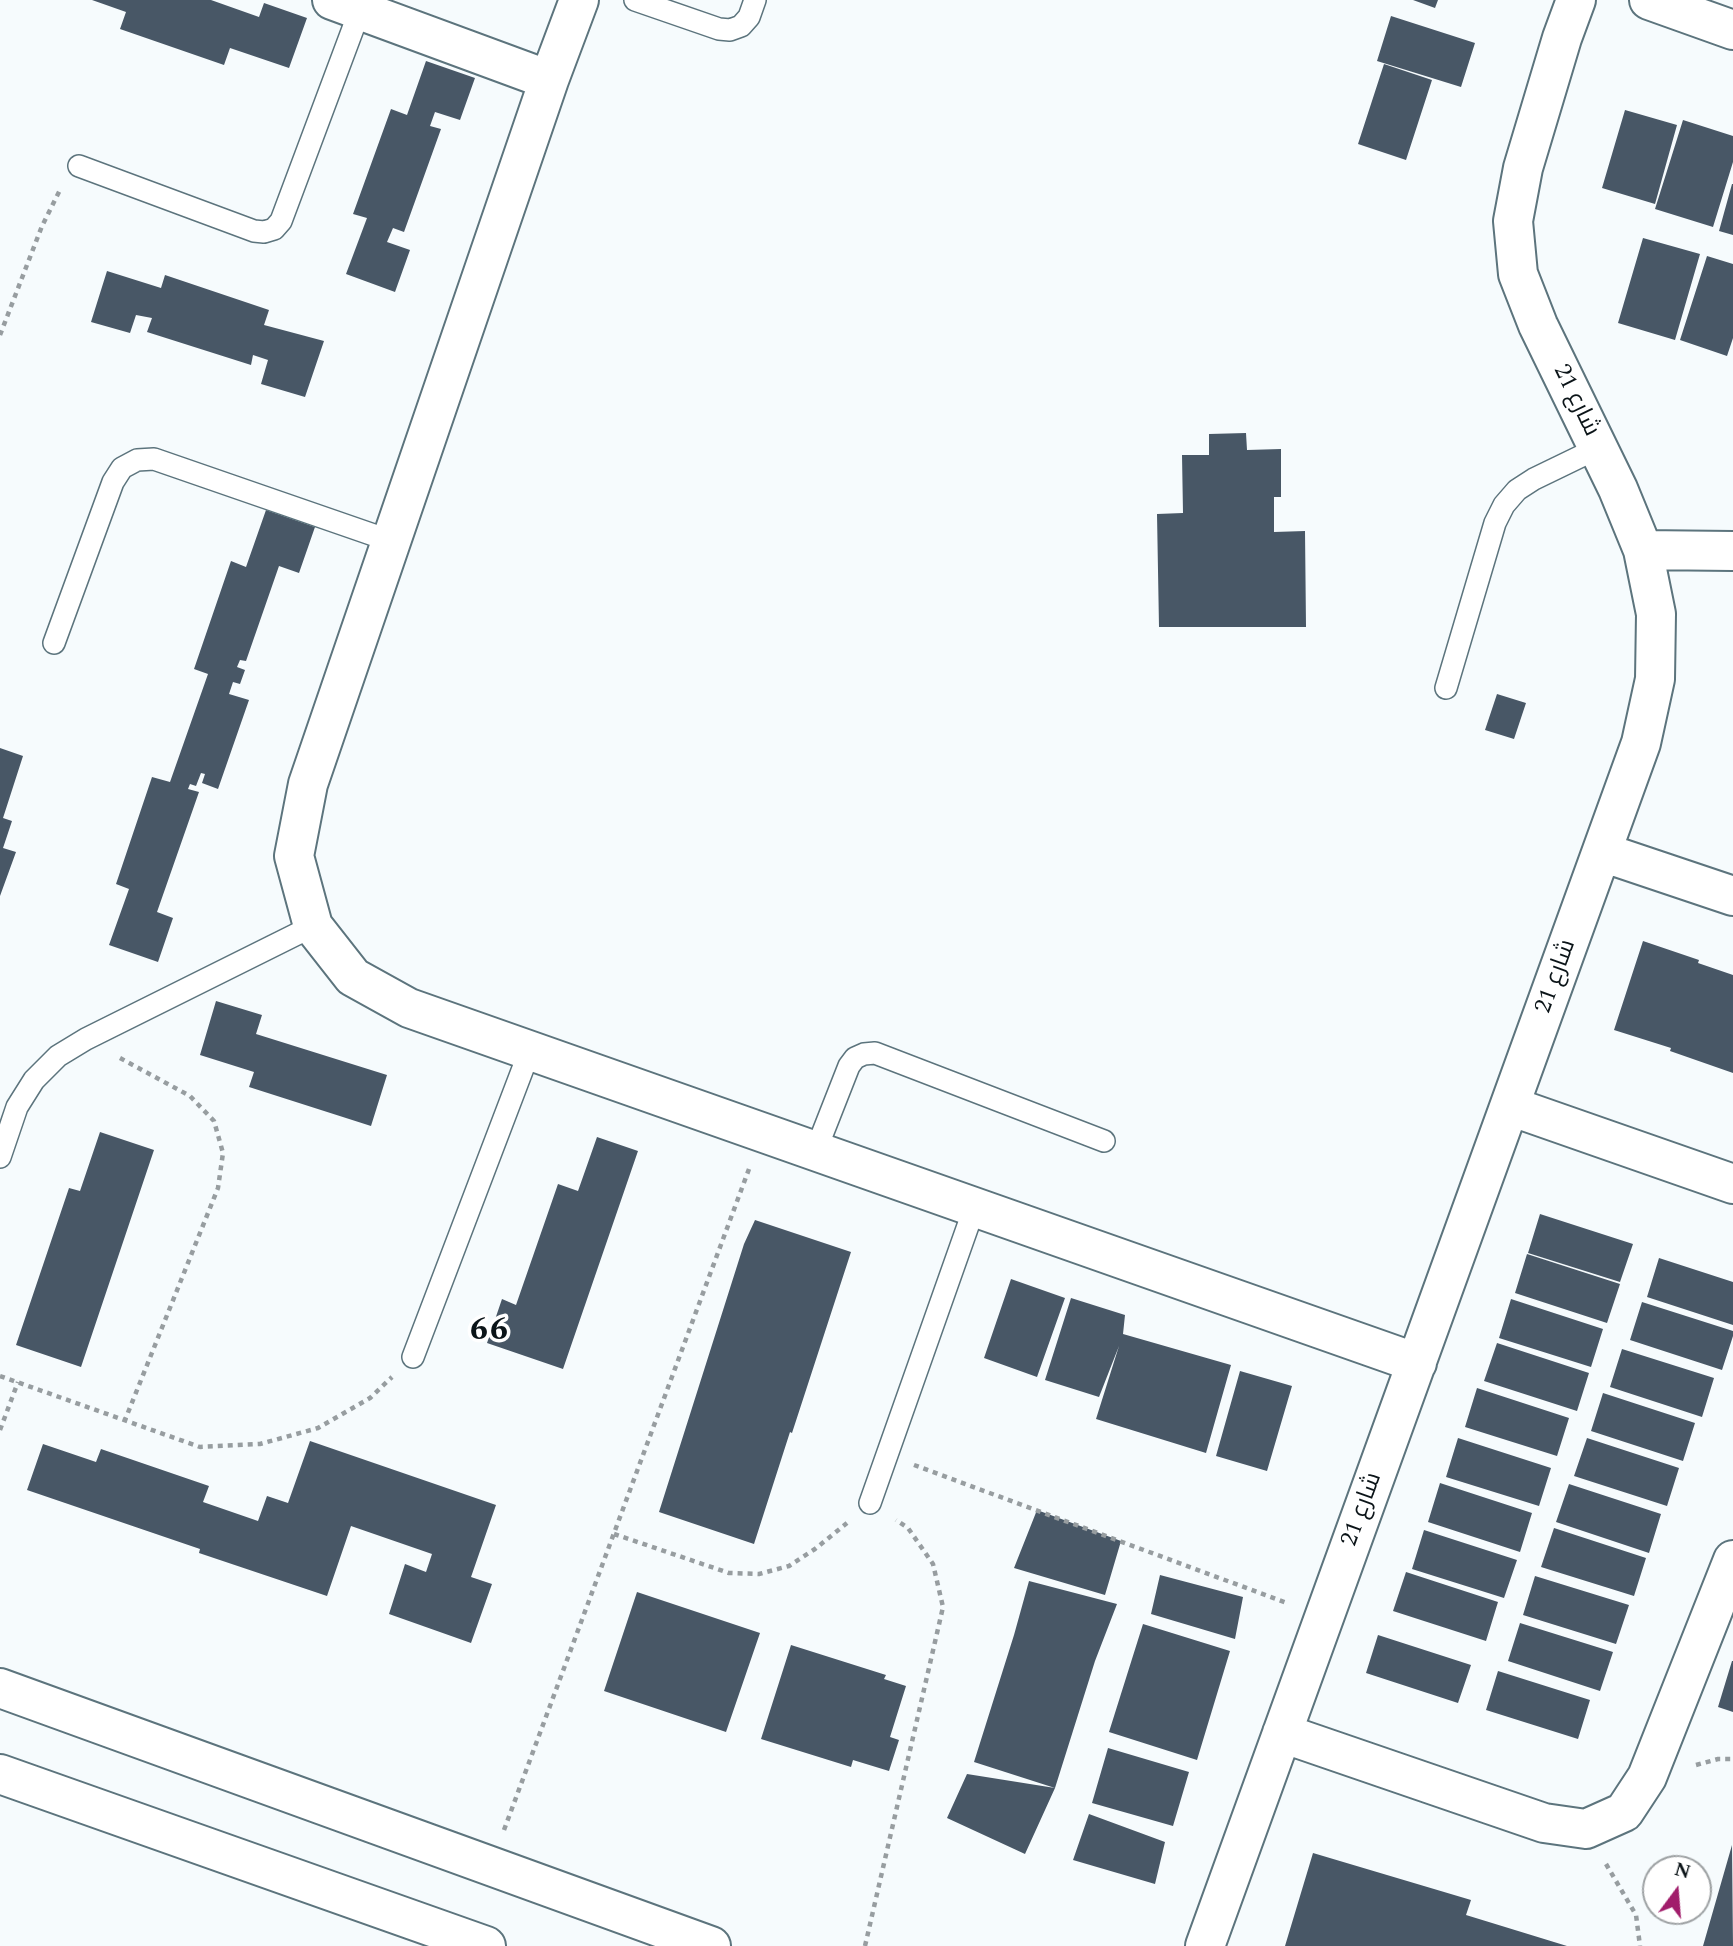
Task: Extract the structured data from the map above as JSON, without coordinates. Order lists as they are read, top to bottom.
{
  "streets": {
    "street": ["شارع 21"]
  },
  "districts": ["66"],
  "north": "top"
}
